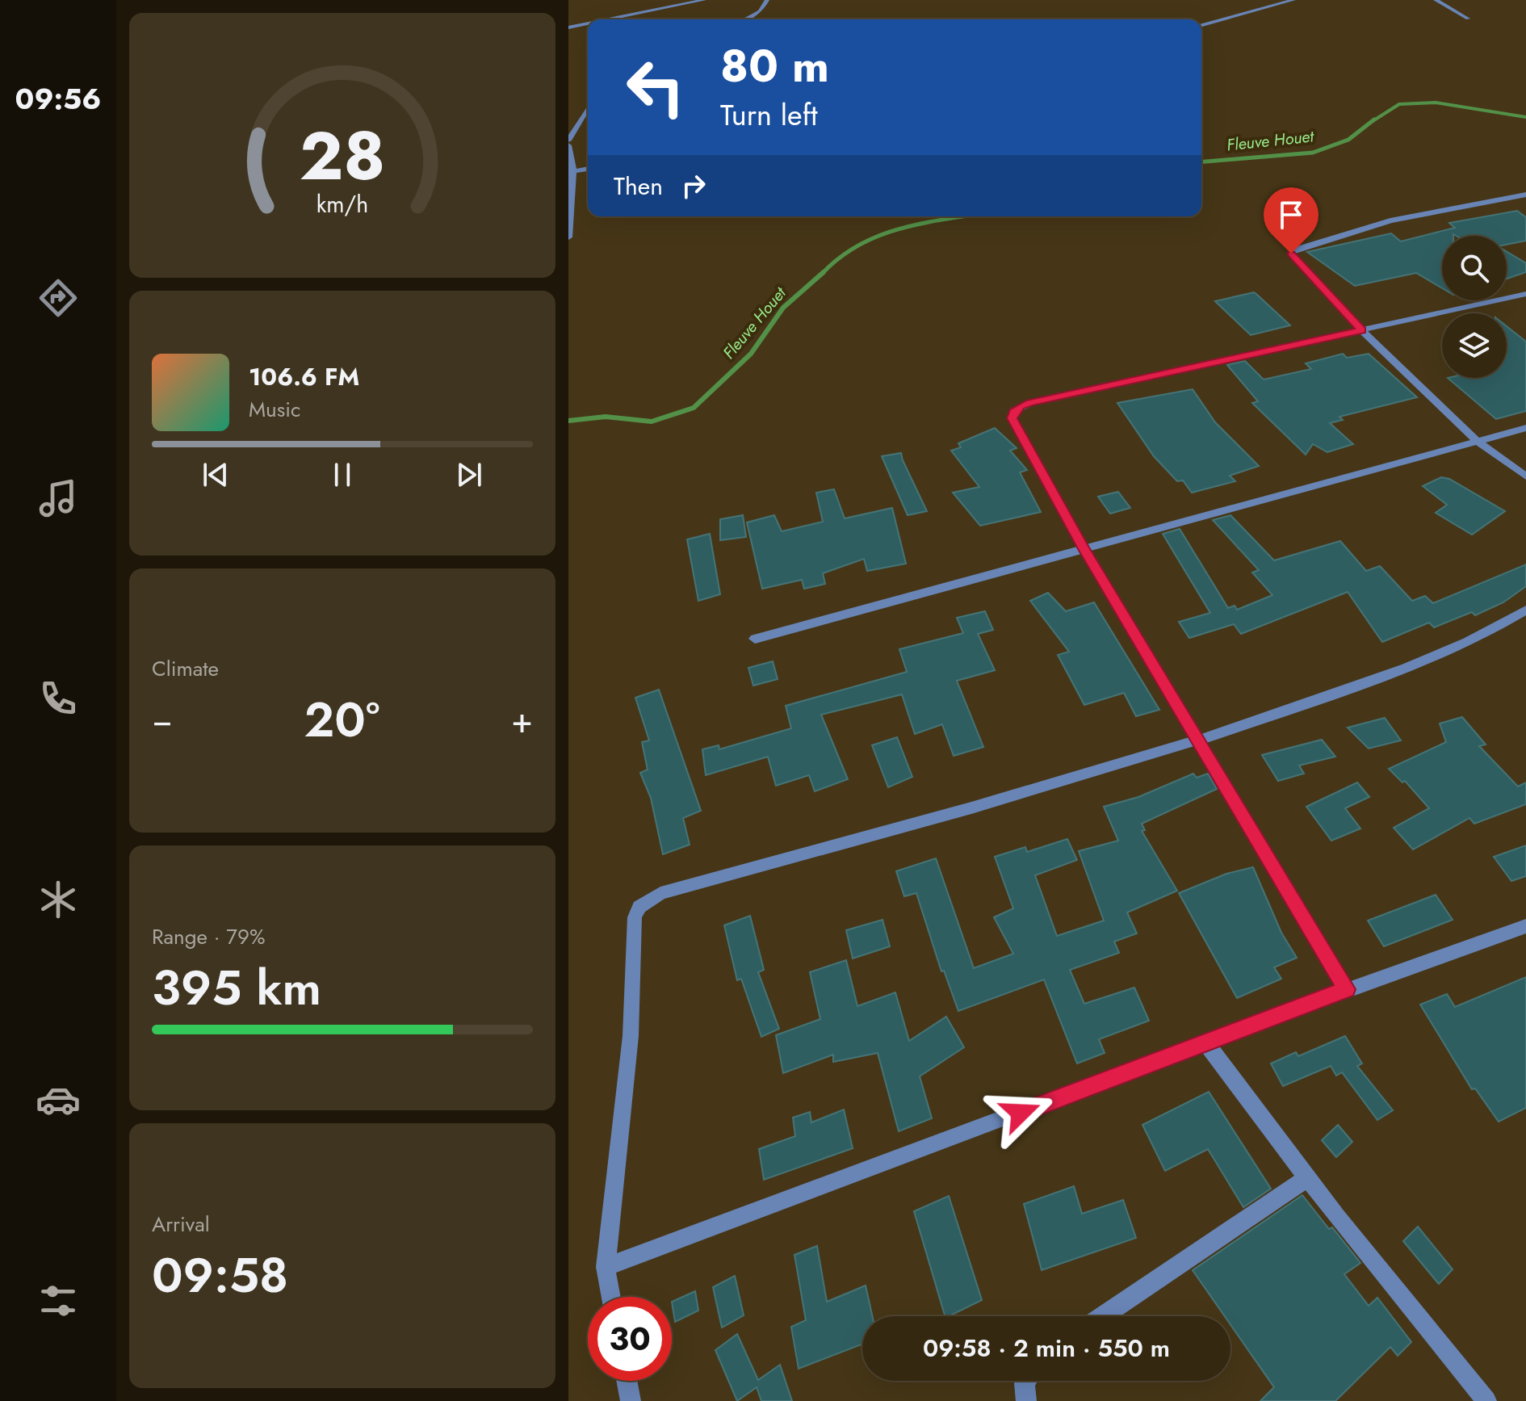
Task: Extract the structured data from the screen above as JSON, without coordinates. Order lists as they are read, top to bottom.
{
  "water": ["Fleuve Houet"],
  "page": {
    "tabs": "09:56",
    "turn": ["80 m", "Turn left"],
    "then": "Then",
    "song": ["106.6 FM", "Music"],
    "tile": [
      "Climate",
      ["Range · 79%", "395 km"],
      ["Arrival", "09:58"]
    ],
    "heat": ["−", "20°", "+"],
    "limit": "30",
    "trip": "09:58 · 2 min · 550 m",
    "gauge": ["28", "km/h"]
  }
}
